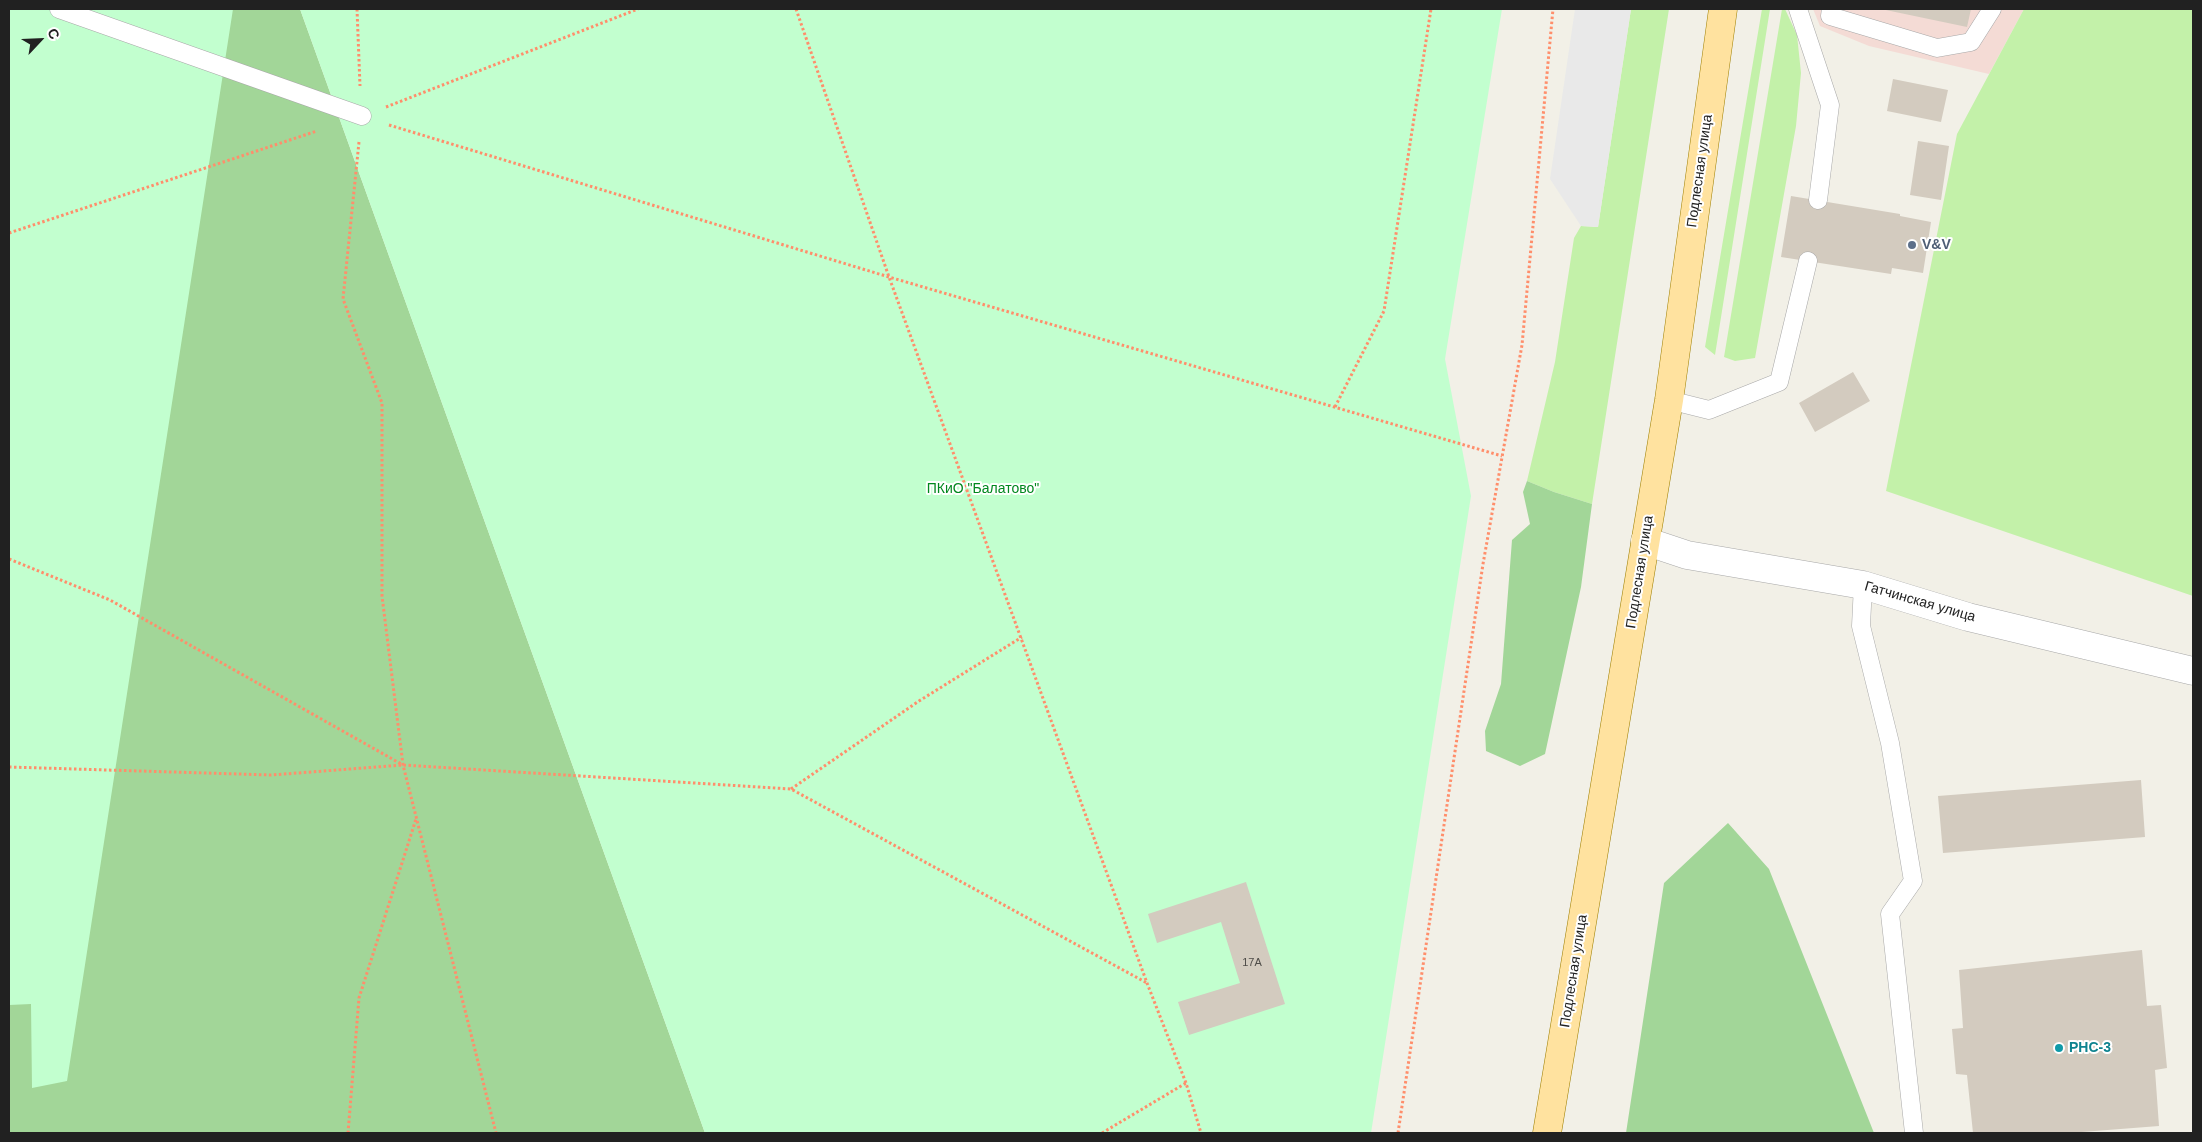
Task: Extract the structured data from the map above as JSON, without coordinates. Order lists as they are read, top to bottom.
{
  "streets": {
    "main road": ["Подлесная улица"],
    "street": ["Гатчинская улица"]
  },
  "crossings": [
    ["Подлесная улица", "Гатчинская улица"]
  ],
  "parks": ["ПКиО \"Балатово\""],
  "places": ["V&V", "РНС-3"],
  "house_numbers": ["17А"],
  "north": "top right"
}
